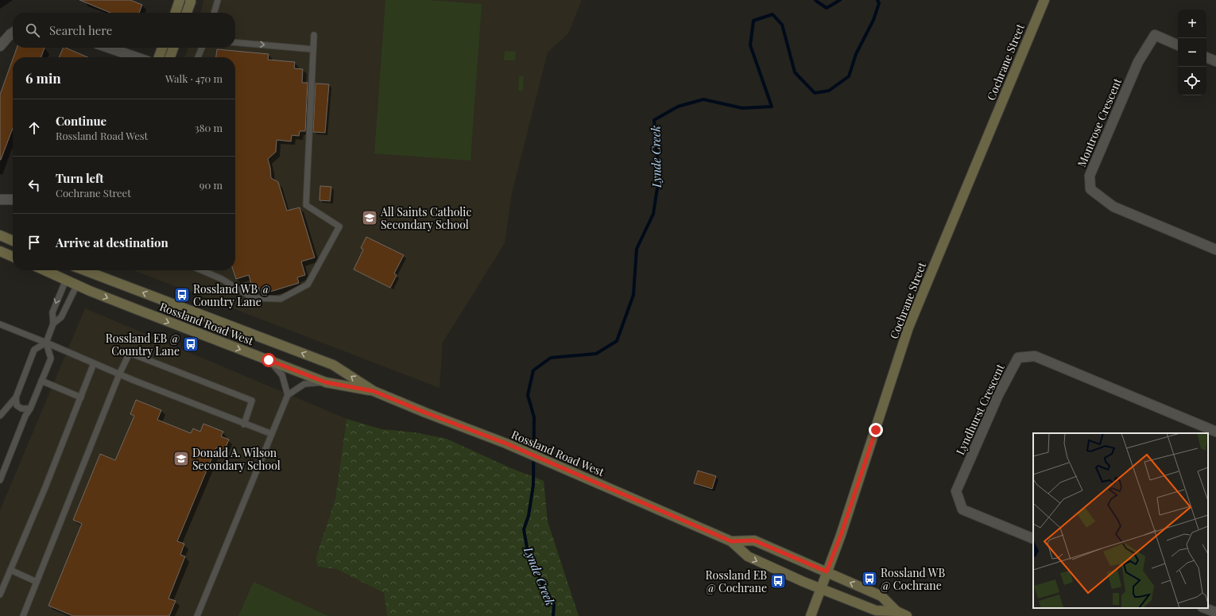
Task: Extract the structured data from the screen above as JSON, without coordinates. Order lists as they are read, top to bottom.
{
  "streets": {
    "main road": ["Cochrane Street", "Rossland Road West"],
    "street": ["Montrose Crescent", "Lyndhurst Crescent"]
  },
  "crossings": [
    ["Cochrane Street", "Rossland Road West"]
  ],
  "water": ["Lynde Creek"],
  "places": {
    "school or university": ["All Saints Catholic Secondary School", "Donald A. Wilson Secondary School"],
    "bus stop": [
      "Rossland WB @ Country Lane",
      "Rossland EB @ Country Lane",
      "Rossland WB @ Cochrane",
      "Rossland EB @ Cochrane"
    ]
  },
  "page": {
    "map_buttons": ["+", "−"],
    "search": "Search here",
    "heading": ["6 min", "Walk · 470 m"],
    "list": [
      ["Continue", "Rossland Road West", "380 m"],
      ["Turn left", "Cochrane Street", "90 m"],
      "Arrive at destination"
    ]
  }
}
